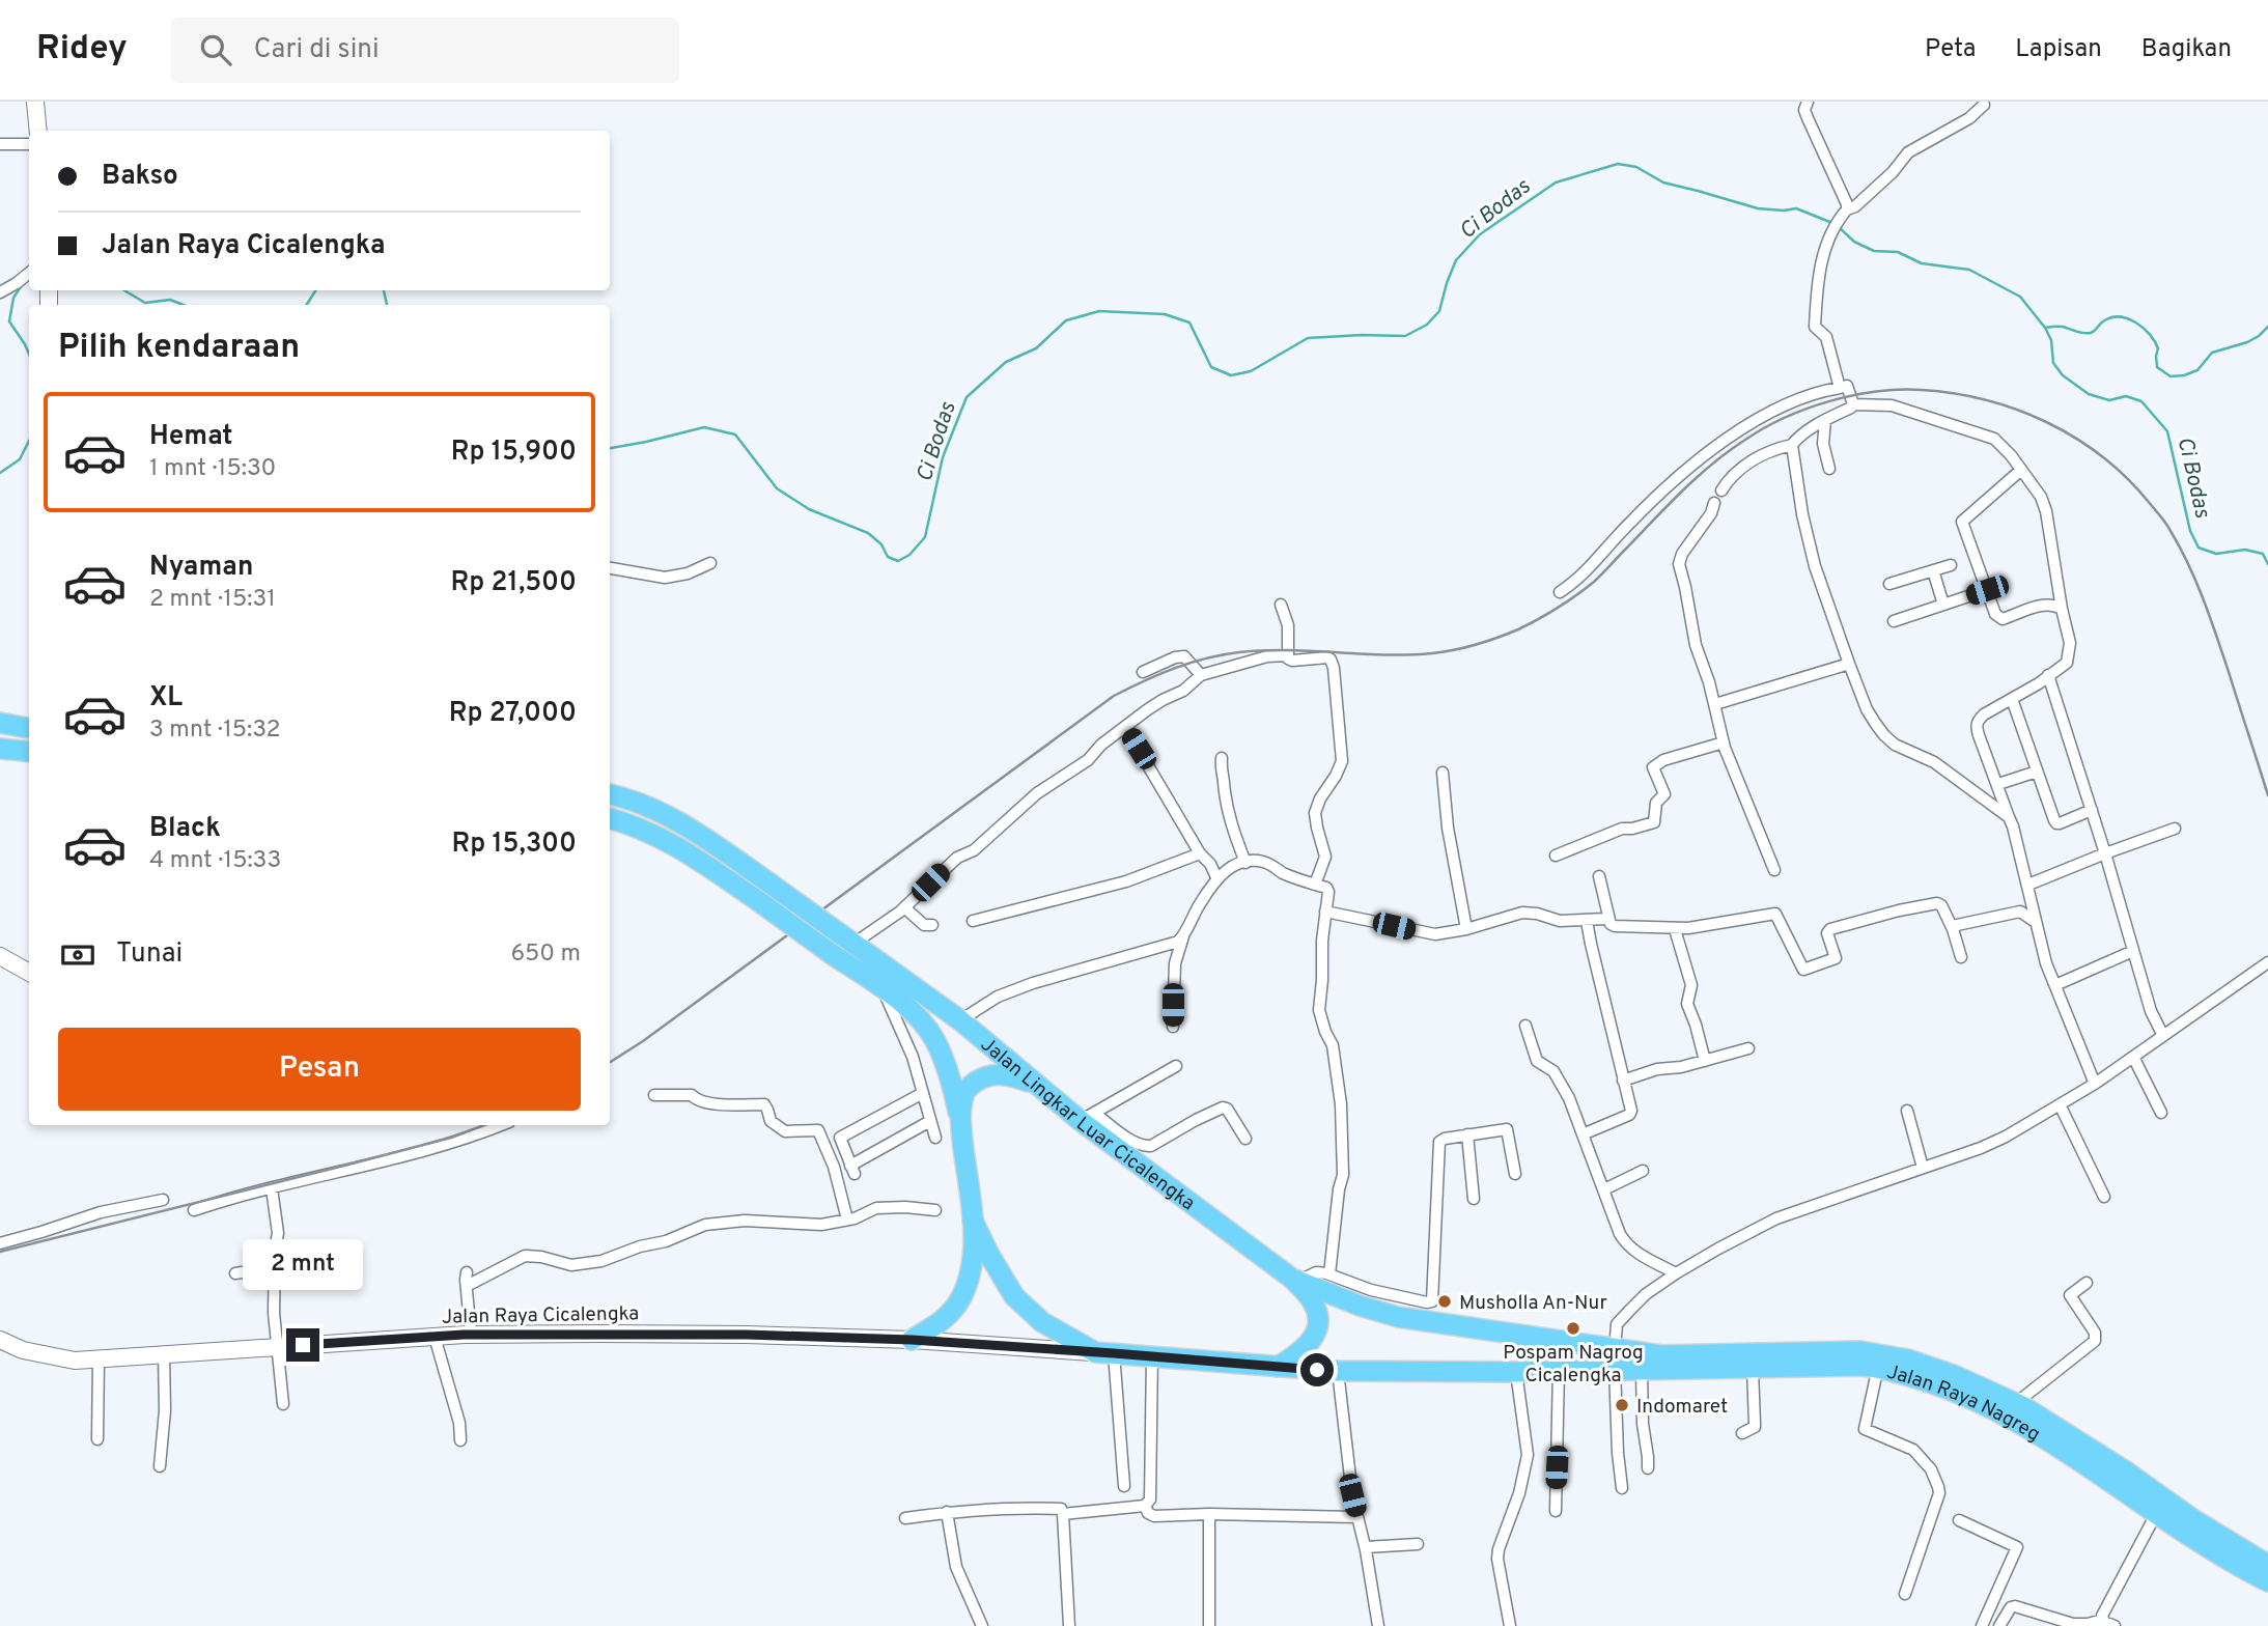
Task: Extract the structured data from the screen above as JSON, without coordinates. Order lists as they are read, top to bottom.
{
  "streets": {
    "highway": ["Jalan Lingkar Luar Cicalengka", "Jalan Raya Nagreg"],
    "main road": ["Jalan Raya Cicalengka"]
  },
  "crossings": [
    ["Jalan Lingkar Luar Cicalengka", "Jalan Raya Nagreg"],
    ["Jalan Raya Cicalengka", "Jalan Raya Nagreg"]
  ],
  "water": ["Ci Bodas"],
  "places": ["Musholla An-Nur", "Pospam Nagrog Cicalengka", "Indomaret"],
  "page": {
    "header": "Ridey",
    "search": "Cari di sini",
    "nav": ["Peta", "Lapisan", "Bagikan"],
    "banner": ["Bakso", "Jalan Raya Cicalengka"],
    "heading": "Pilih kendaraan",
    "list": [
      {
        "name": "Hemat",
        "note": "1 mnt · 15:30",
        "value": "Rp 15,900"
      },
      {
        "name": "Nyaman",
        "note": "2 mnt · 15:31",
        "value": "Rp 21,500"
      },
      {
        "name": "XL",
        "note": "3 mnt · 15:32",
        "value": "Rp 27,000"
      },
      {
        "name": "Black",
        "note": "4 mnt · 15:33",
        "value": "Rp 15,300"
      }
    ],
    "pay": ["Tunai", "650 m"],
    "buttons": "Pesan",
    "bubble": "2 mnt"
  }
}
